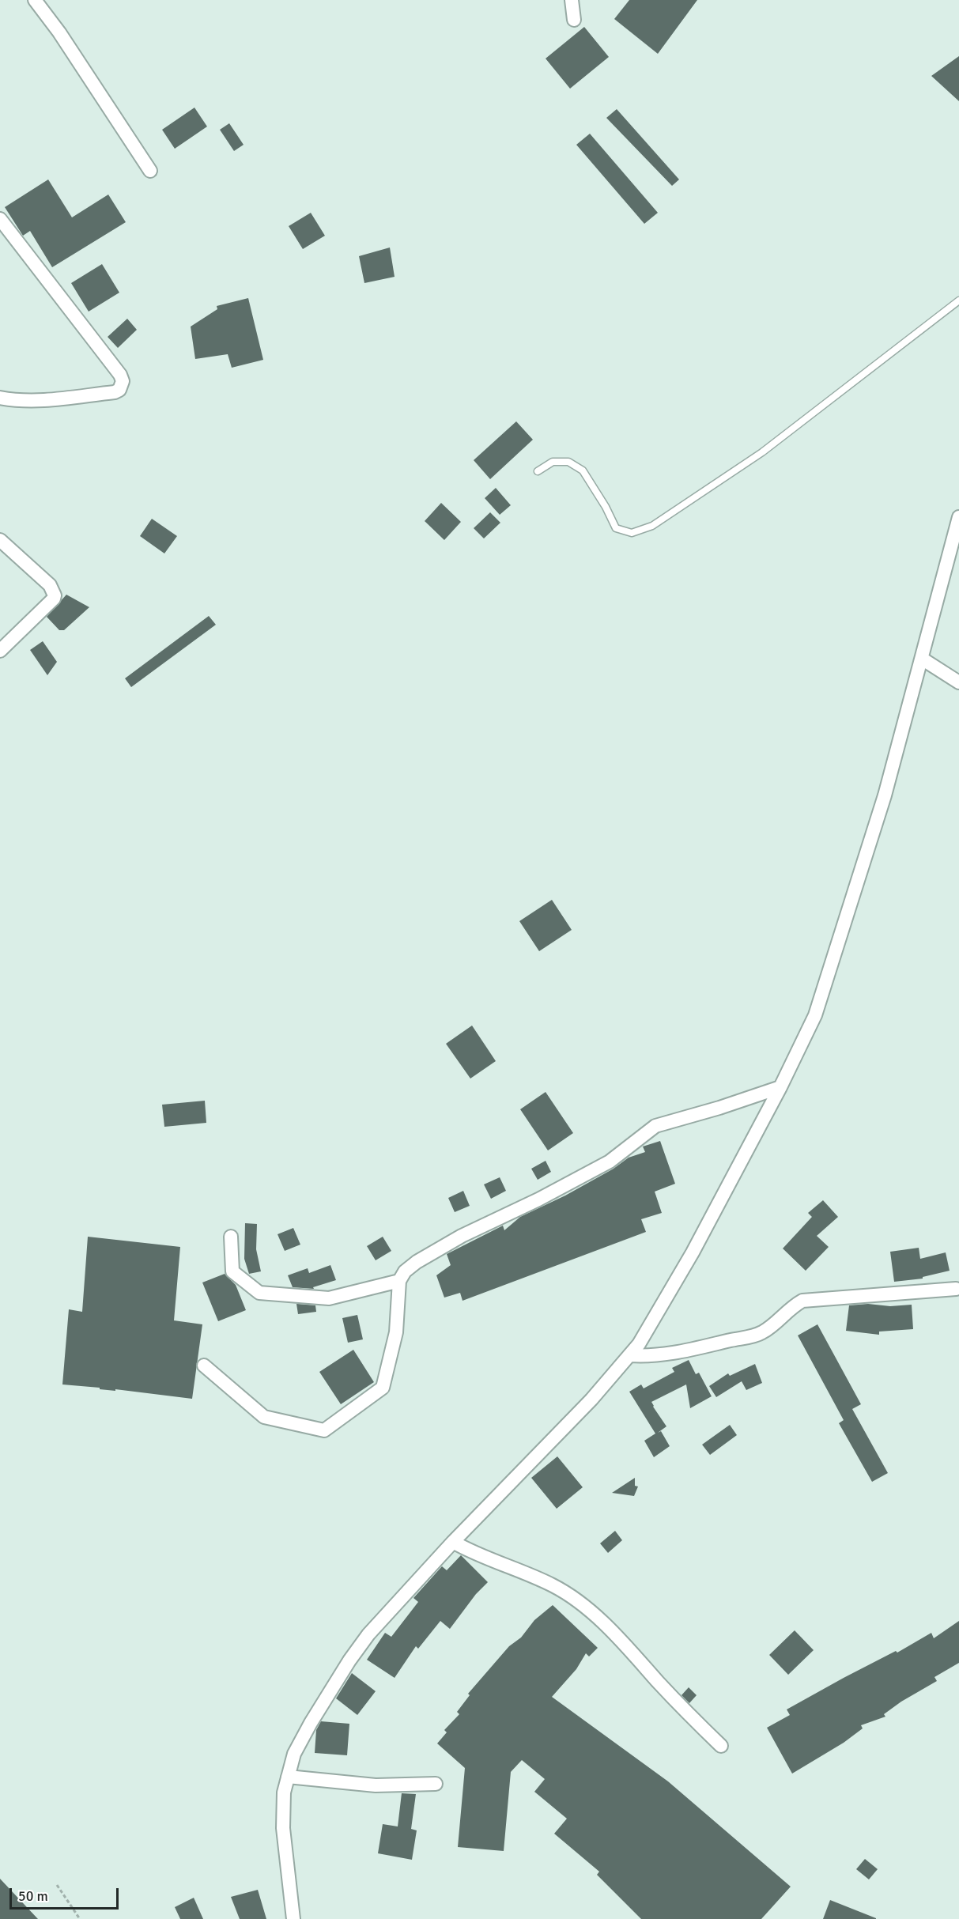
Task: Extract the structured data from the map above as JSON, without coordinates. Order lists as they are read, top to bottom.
{
  "scale_bar": "50 m"
}
